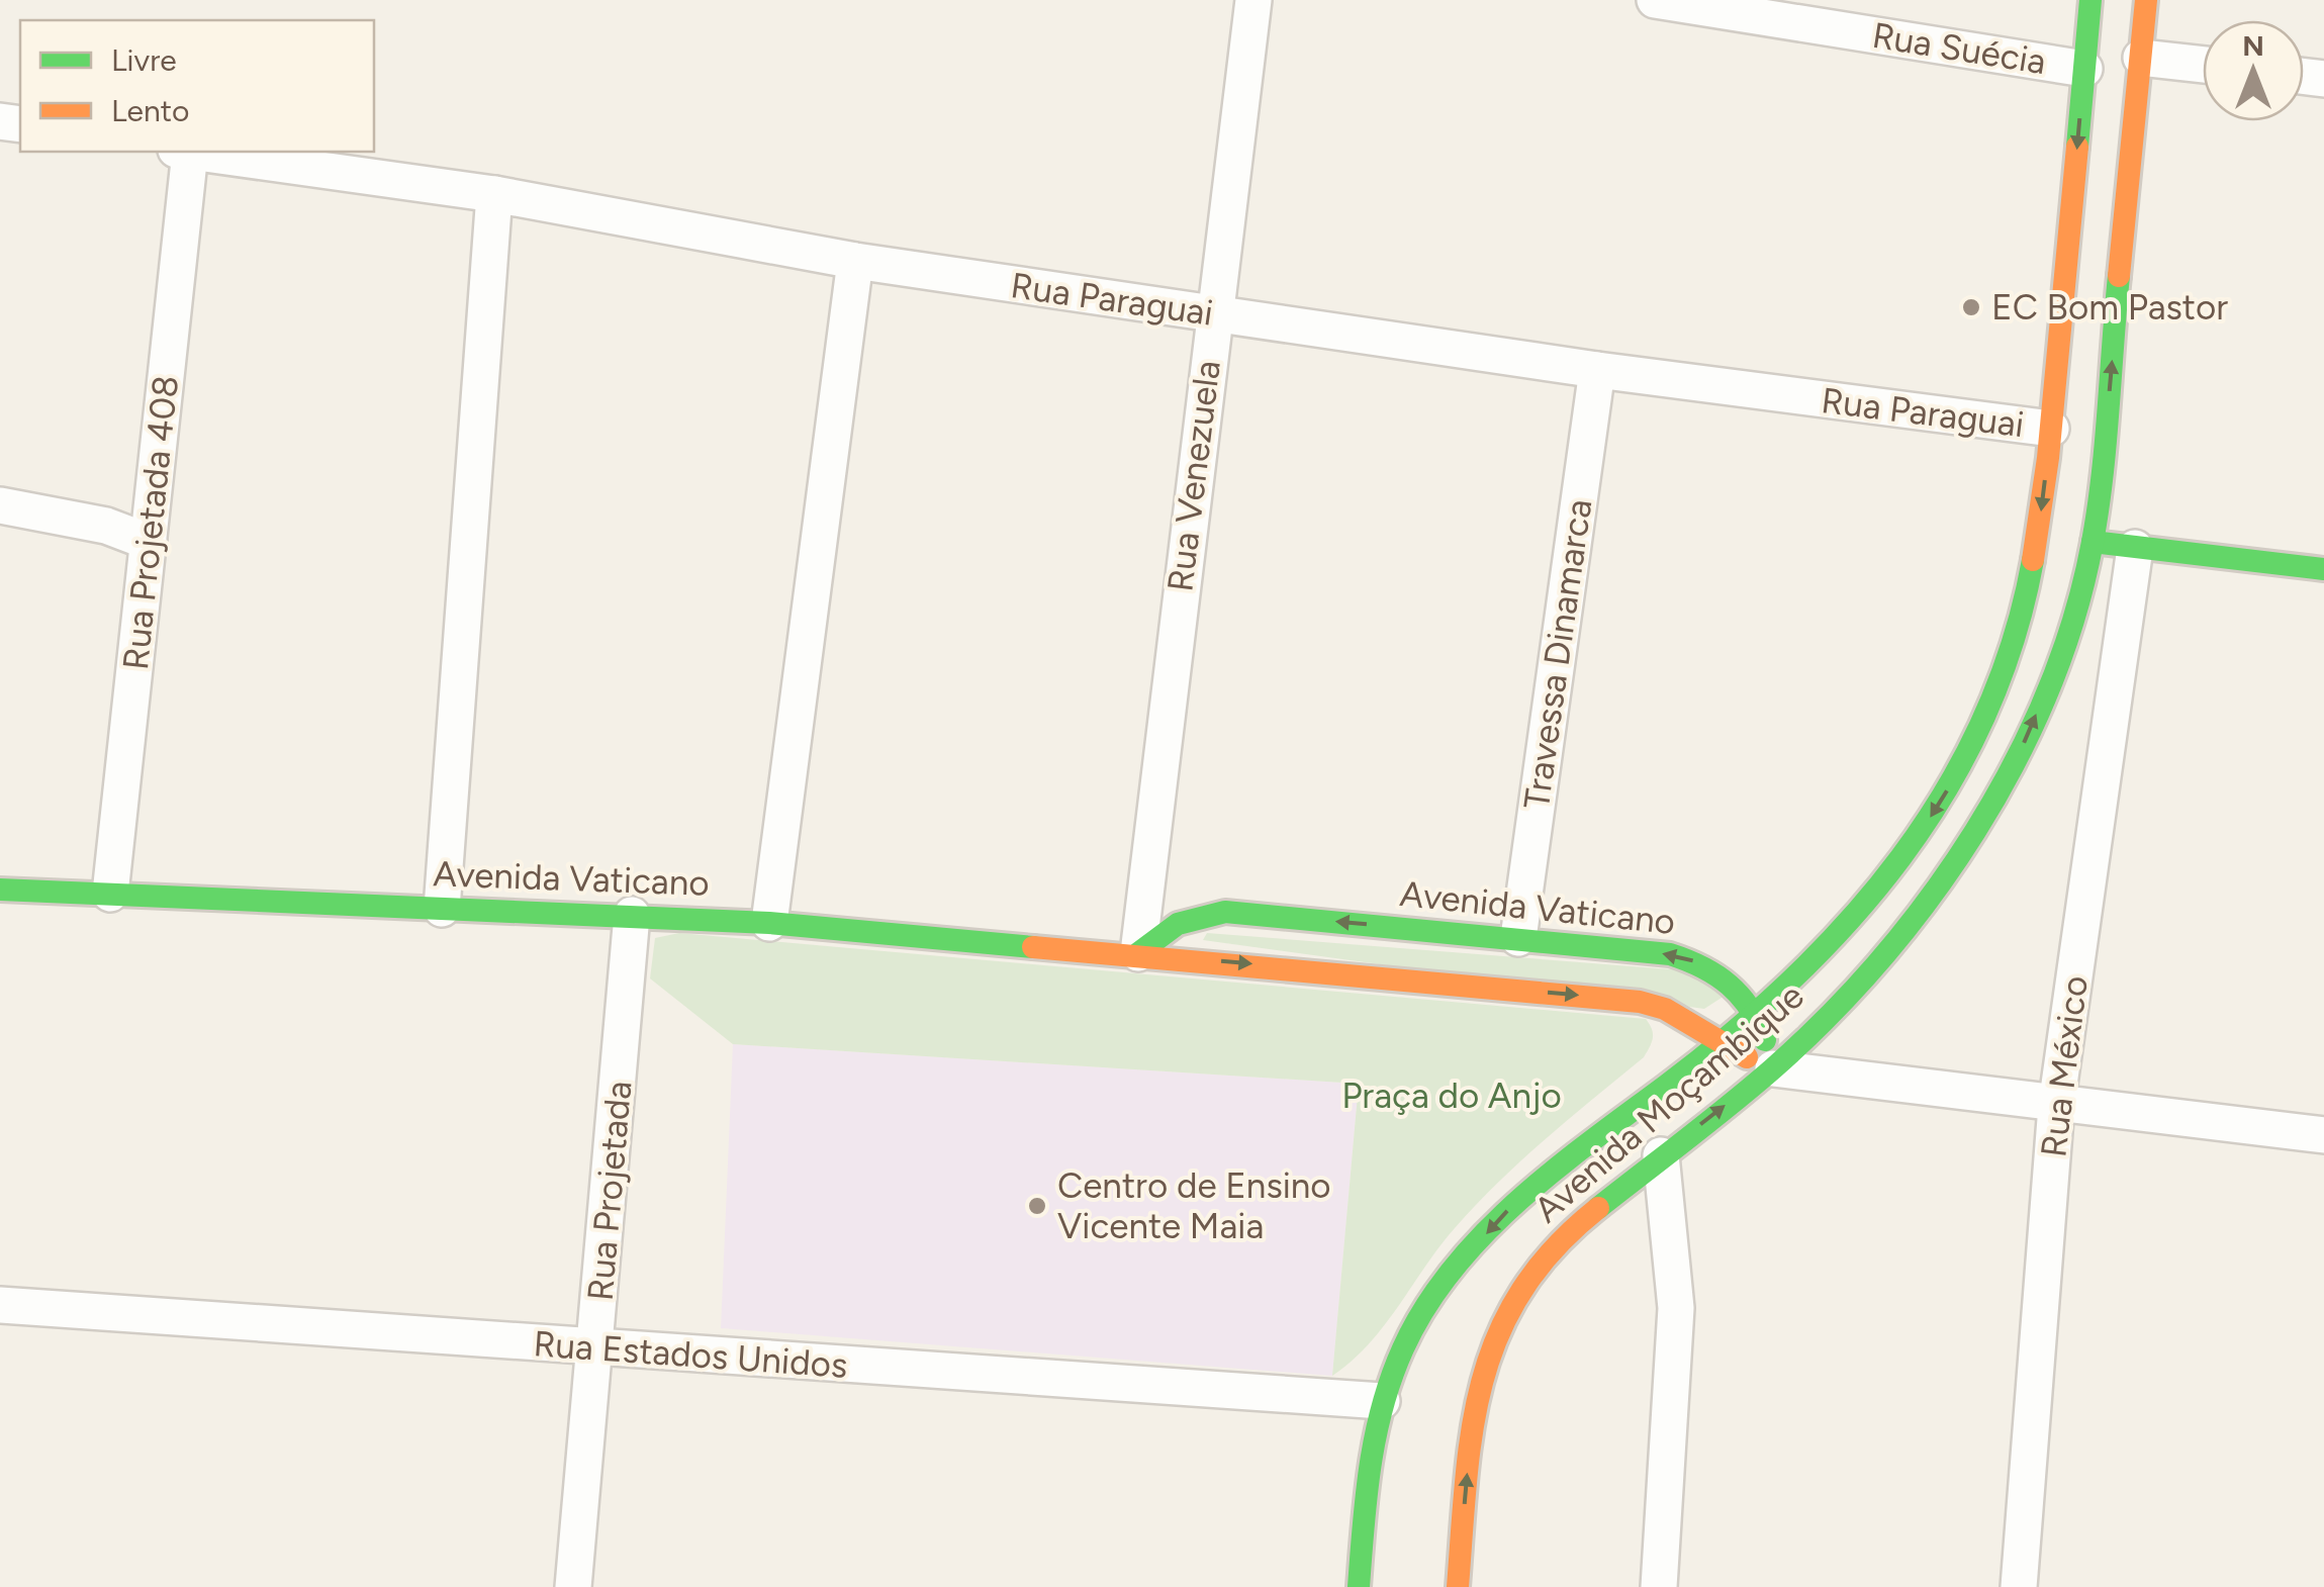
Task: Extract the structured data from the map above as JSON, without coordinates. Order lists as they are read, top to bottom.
{
  "streets": {
    "main road": ["Avenida Vaticano", "Avenida Moçambique"],
    "street": [
      "Rua Suécia",
      "Rua Paraguai",
      "Rua Venezuela",
      "Rua Projetada 408",
      "Travessa Dinamarca",
      "Rua México",
      "Rua Projetada",
      "Rua Estados Unidos"
    ]
  },
  "crossings": [
    ["Rua Suécia", "Avenida Moçambique"],
    ["Rua Paraguai", "Rua Venezuela"],
    ["Rua Paraguai", "Travessa Dinamarca"],
    ["Rua Paraguai", "Avenida Moçambique"],
    ["Rua Venezuela", "Avenida Vaticano"],
    ["Rua Projetada 408", "Avenida Vaticano"],
    ["Travessa Dinamarca", "Avenida Vaticano"],
    ["Avenida Vaticano", "Avenida Moçambique"],
    ["Avenida Vaticano", "Rua Projetada"],
    ["Avenida Moçambique", "Rua Estados Unidos"],
    ["Rua Projetada", "Rua Estados Unidos"]
  ],
  "parks": ["Praça do Anjo"],
  "places": ["EC Bom Pastor", "Centro de Ensino Vicente Maia"],
  "legend": ["Livre", "Lento"],
  "north": "top"
}
